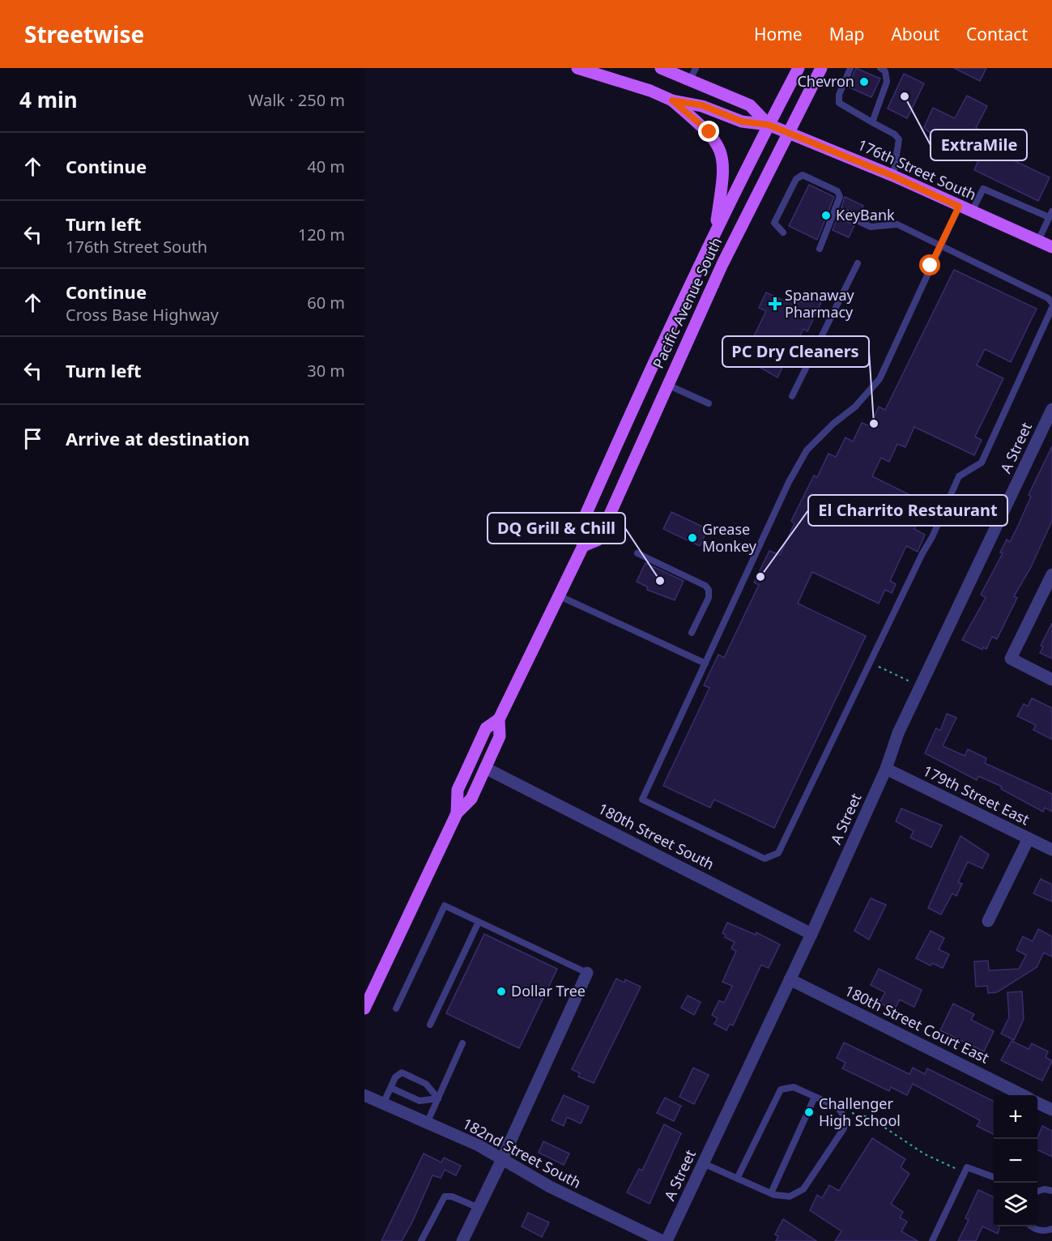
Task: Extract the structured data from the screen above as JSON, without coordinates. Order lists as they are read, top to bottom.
{
  "streets": {
    "main road": ["176th Street South", "Pacific Avenue South"],
    "street": [
      "A Street",
      "179th Street East",
      "180th Street South",
      "180th Street Court East",
      "182nd Street South"
    ]
  },
  "crossings": [
    ["176th Street South", "Pacific Avenue South"],
    ["Pacific Avenue South", "180th Street South"],
    ["A Street", "179th Street East"],
    ["A Street", "180th Street South"],
    ["A Street", "180th Street Court East"]
  ],
  "places": {
    "other": [
      "Chevron",
      "ExtraMile",
      "KeyBank",
      "PC Dry Cleaners",
      "Grease Monkey",
      "El Charrito Restaurant",
      "DQ Grill & Chill",
      "Dollar Tree",
      "Challenger High School"
    ],
    "health": ["Spanaway Pharmacy"]
  },
  "page": {
    "header": "Streetwise",
    "nav": [
      "Home",
      "Map",
      "About",
      "Contact"
    ],
    "heading": ["4 min", "Walk · 250 m"],
    "list": [
      ["Continue", "40 m"],
      ["Turn left", "176th Street South", "120 m"],
      ["Continue", "Cross Base Highway", "60 m"],
      ["Turn left", "30 m"],
      "Arrive at destination"
    ],
    "map_buttons": ["+", "−"]
  }
}
